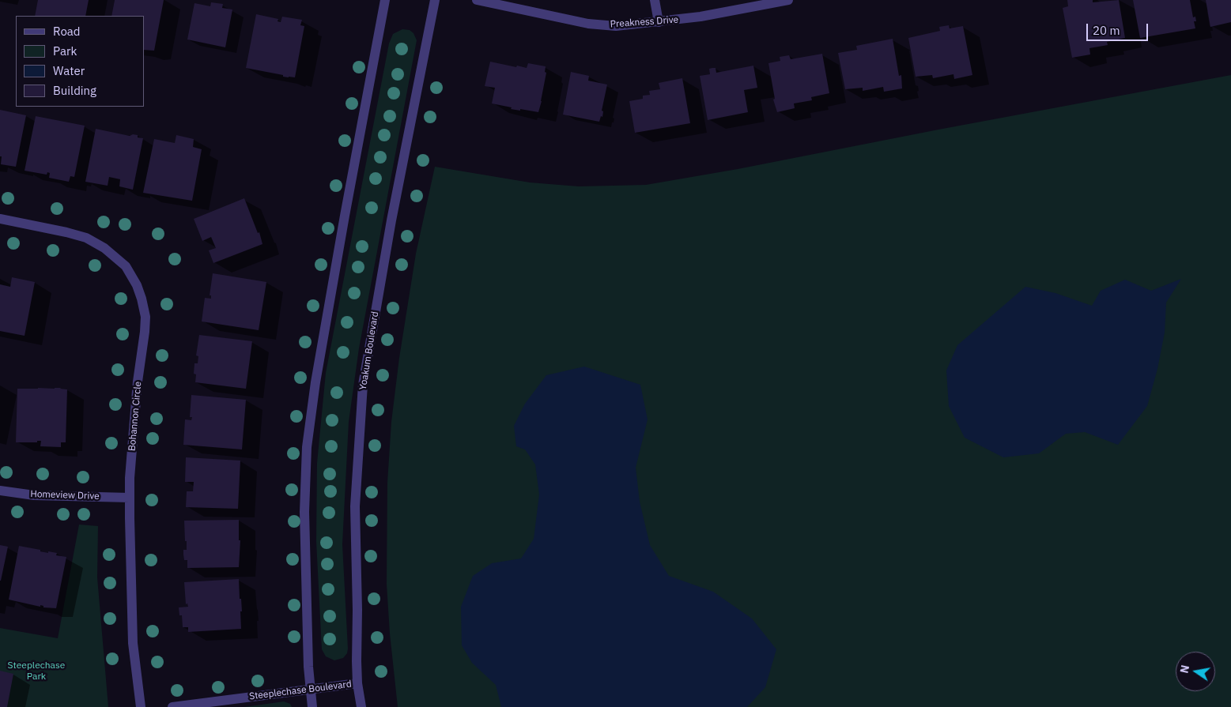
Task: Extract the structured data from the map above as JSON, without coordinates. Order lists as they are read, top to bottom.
{
  "streets": {
    "street": [
      "Preakness Drive",
      "Yoakum Boulevard",
      "Bohannon Circle",
      "Homeview Drive",
      "Steeplechase Boulevard"
    ]
  },
  "crossings": [
    ["Yoakum Boulevard", "Steeplechase Boulevard"],
    ["Bohannon Circle", "Homeview Drive"]
  ],
  "parks": ["Steeplechase Park"],
  "legend": [
    "Road",
    "Park",
    "Water",
    "Building"
  ],
  "scale_bar": "20 m",
  "north": "left"
}
